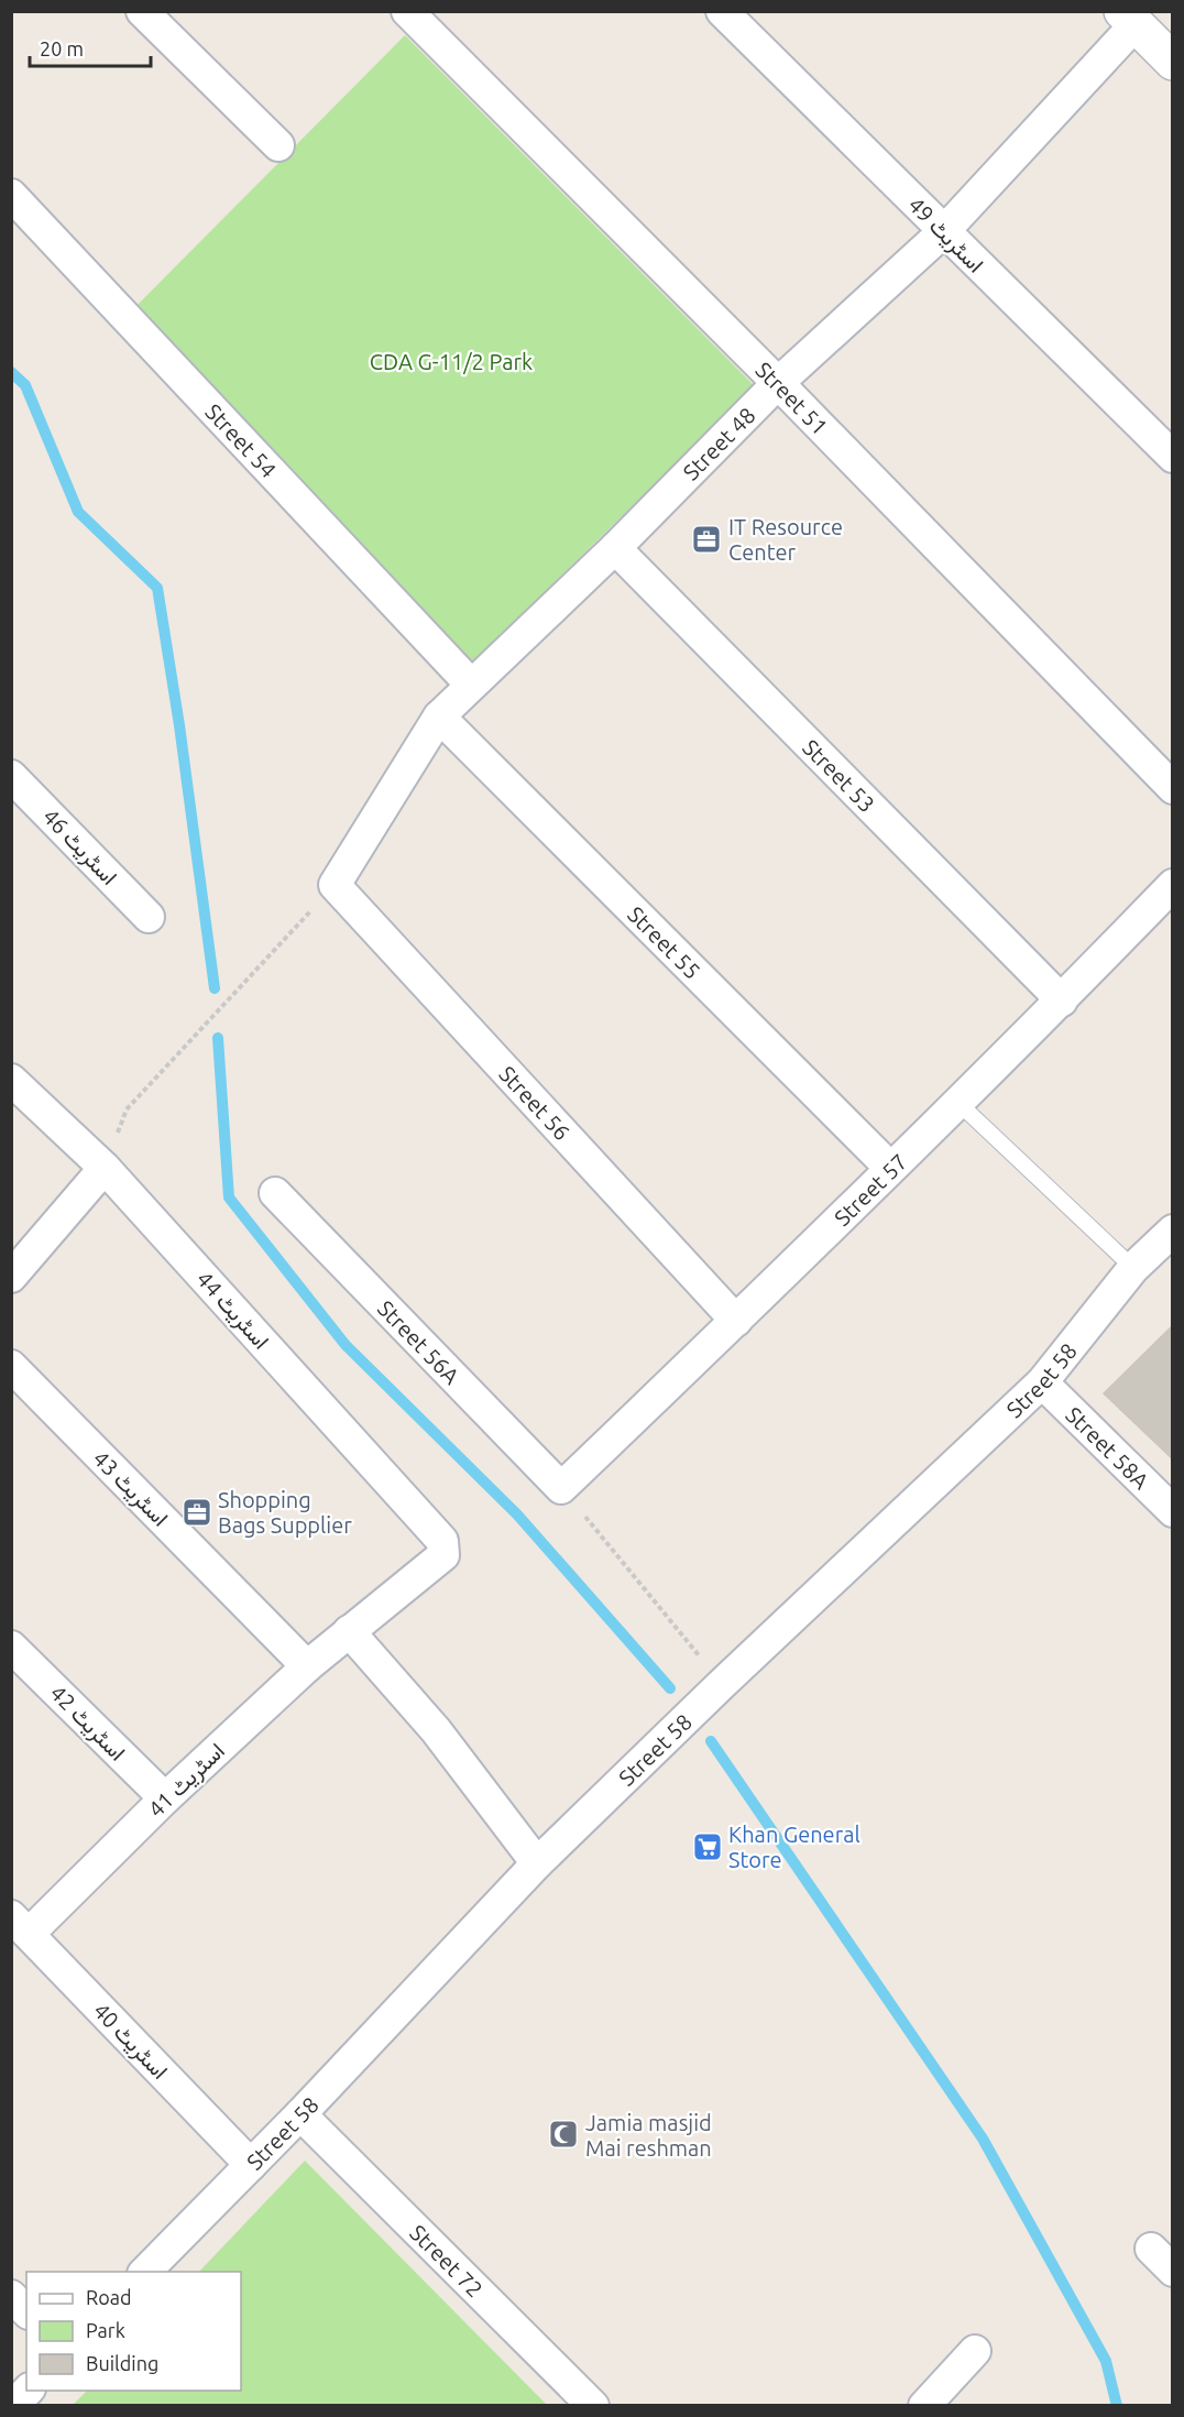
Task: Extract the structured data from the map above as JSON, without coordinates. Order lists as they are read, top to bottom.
{
  "streets": {
    "street": [
      "اسٹریٹ 49",
      "Street 51",
      "Street 54",
      "Street 48",
      "Street 53",
      "اسٹریٹ 46",
      "Street 55",
      "Street 56",
      "Street 57",
      "اسٹریٹ 44",
      "Street 56A",
      "Street 58",
      "Street 58A",
      "اسٹریٹ 43",
      "اسٹریٹ 42",
      "اسٹریٹ 41",
      "اسٹریٹ 40",
      "Street 72"
    ]
  },
  "crossings": [
    ["اسٹریٹ 49", "Street 48"],
    ["Street 51", "Street 48"],
    ["Street 54", "Street 48"],
    ["Street 48", "Street 53"],
    ["Street 48", "Street 55"],
    ["Street 48", "Street 56"],
    ["Street 53", "Street 57"],
    ["Street 55", "Street 57"],
    ["Street 56", "Street 57"],
    ["Street 57", "Street 56A"],
    ["اسٹریٹ 44", "اسٹریٹ 41"],
    ["Street 58", "Street 58A"],
    ["Street 58", "اسٹریٹ 40"],
    ["Street 58", "Street 72"],
    ["اسٹریٹ 43", "اسٹریٹ 41"],
    ["اسٹریٹ 42", "اسٹریٹ 41"],
    ["اسٹریٹ 41", "اسٹریٹ 40"]
  ],
  "parks": ["CDA G-11/2 Park"],
  "places": {
    "office": ["IT Resource Center", "Shopping Bags Supplier"],
    "supermarket": ["Khan General Store"],
    "mosque": ["Jamia masjid Mai reshman"]
  },
  "legend": ["Road", "Park", "Building"],
  "scale_bar": "20 m"
}
